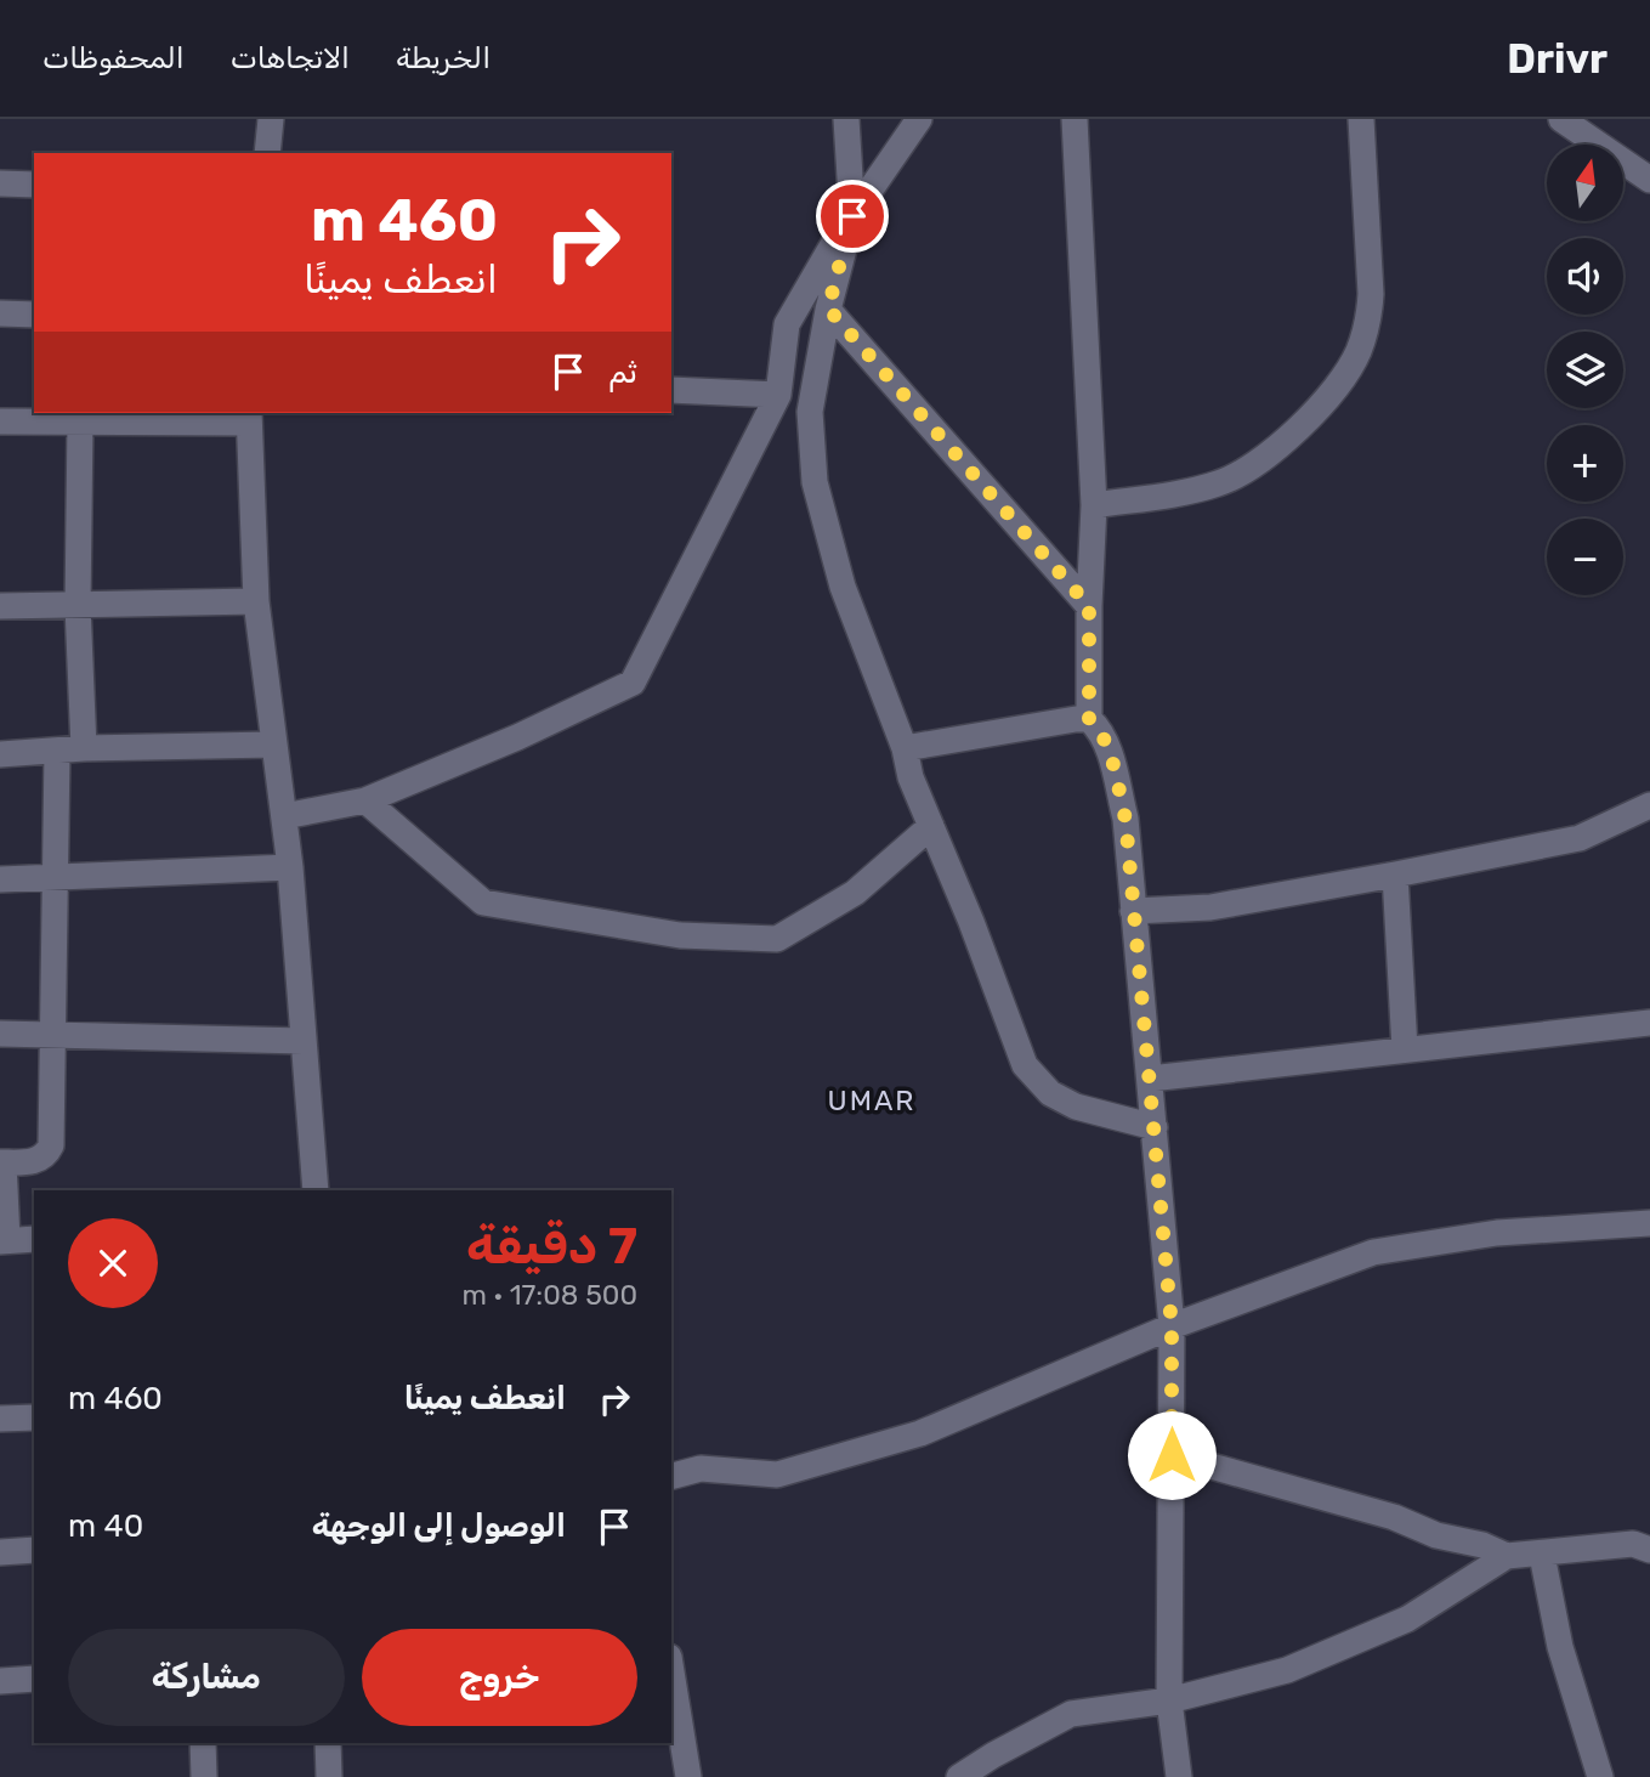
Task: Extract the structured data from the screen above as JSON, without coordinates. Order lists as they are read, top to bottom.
{
  "districts": ["UMAR"],
  "north": "top",
  "page": {
    "header": "Drivr",
    "nav": ["الخريطة", "الاتجاهات", "المحفوظات"],
    "map_buttons": ["+", "−"],
    "turn": ["460 m", "انعطف يمينًا"],
    "then": "ثم",
    "heading": ["7 دقيقة", "500 m · 17:08"],
    "list": [
      {
        "name": "انعطف يمينًا",
        "value": "460 m"
      },
      {
        "name": "الوصول إلى الوجهة",
        "value": "40 m"
      }
    ],
    "buttons": ["خروج", "مشاركة"]
  }
}
